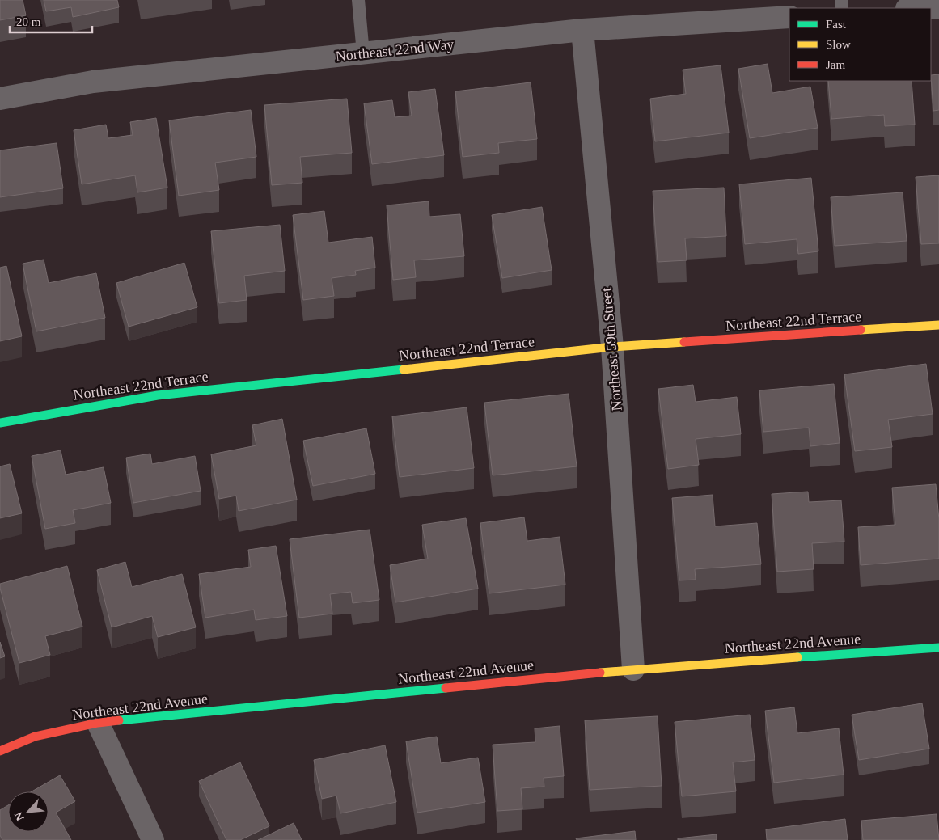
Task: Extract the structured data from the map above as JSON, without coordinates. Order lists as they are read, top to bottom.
{
  "streets": {
    "street": [
      "Northeast 22nd Way",
      "Northeast 22nd Terrace",
      "Northeast 59th Street",
      "Northeast 22nd Avenue"
    ]
  },
  "crossings": [
    ["Northeast 22nd Way", "Northeast 59th Street"],
    ["Northeast 22nd Terrace", "Northeast 59th Street"],
    ["Northeast 59th Street", "Northeast 22nd Avenue"]
  ],
  "legend": ["Fast", "Slow", "Jam"],
  "scale_bar": "20 m",
  "north": "bottom left"
}
